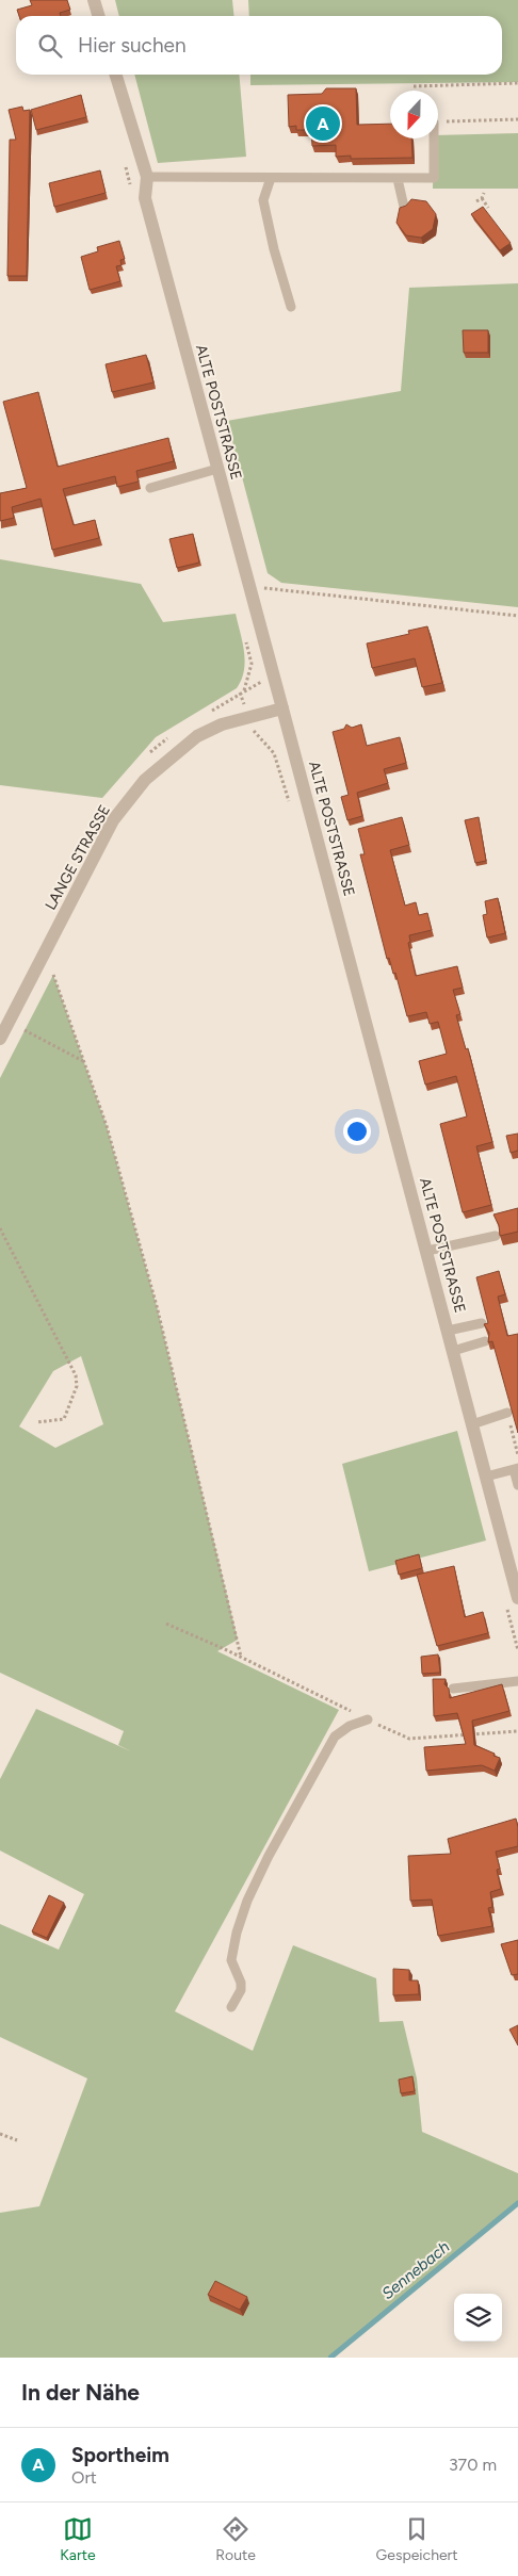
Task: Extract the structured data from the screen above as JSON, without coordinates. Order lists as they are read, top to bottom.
{
  "streets": {
    "street": ["ALTE POSTSTRASSE", "LANGE STRASSE"]
  },
  "crossings": [
    ["ALTE POSTSTRASSE", "LANGE STRASSE"]
  ],
  "water": ["Sennebach"],
  "north": "bottom",
  "page": {
    "search": "Hier suchen",
    "pins": "A",
    "heading": "In der Nähe",
    "list": [
      {
        "mark": "A",
        "name": "Sportheim",
        "note": "Ort",
        "value": "370 m"
      }
    ],
    "nav": ["Karte", "Route", "Gespeichert"]
  }
}
